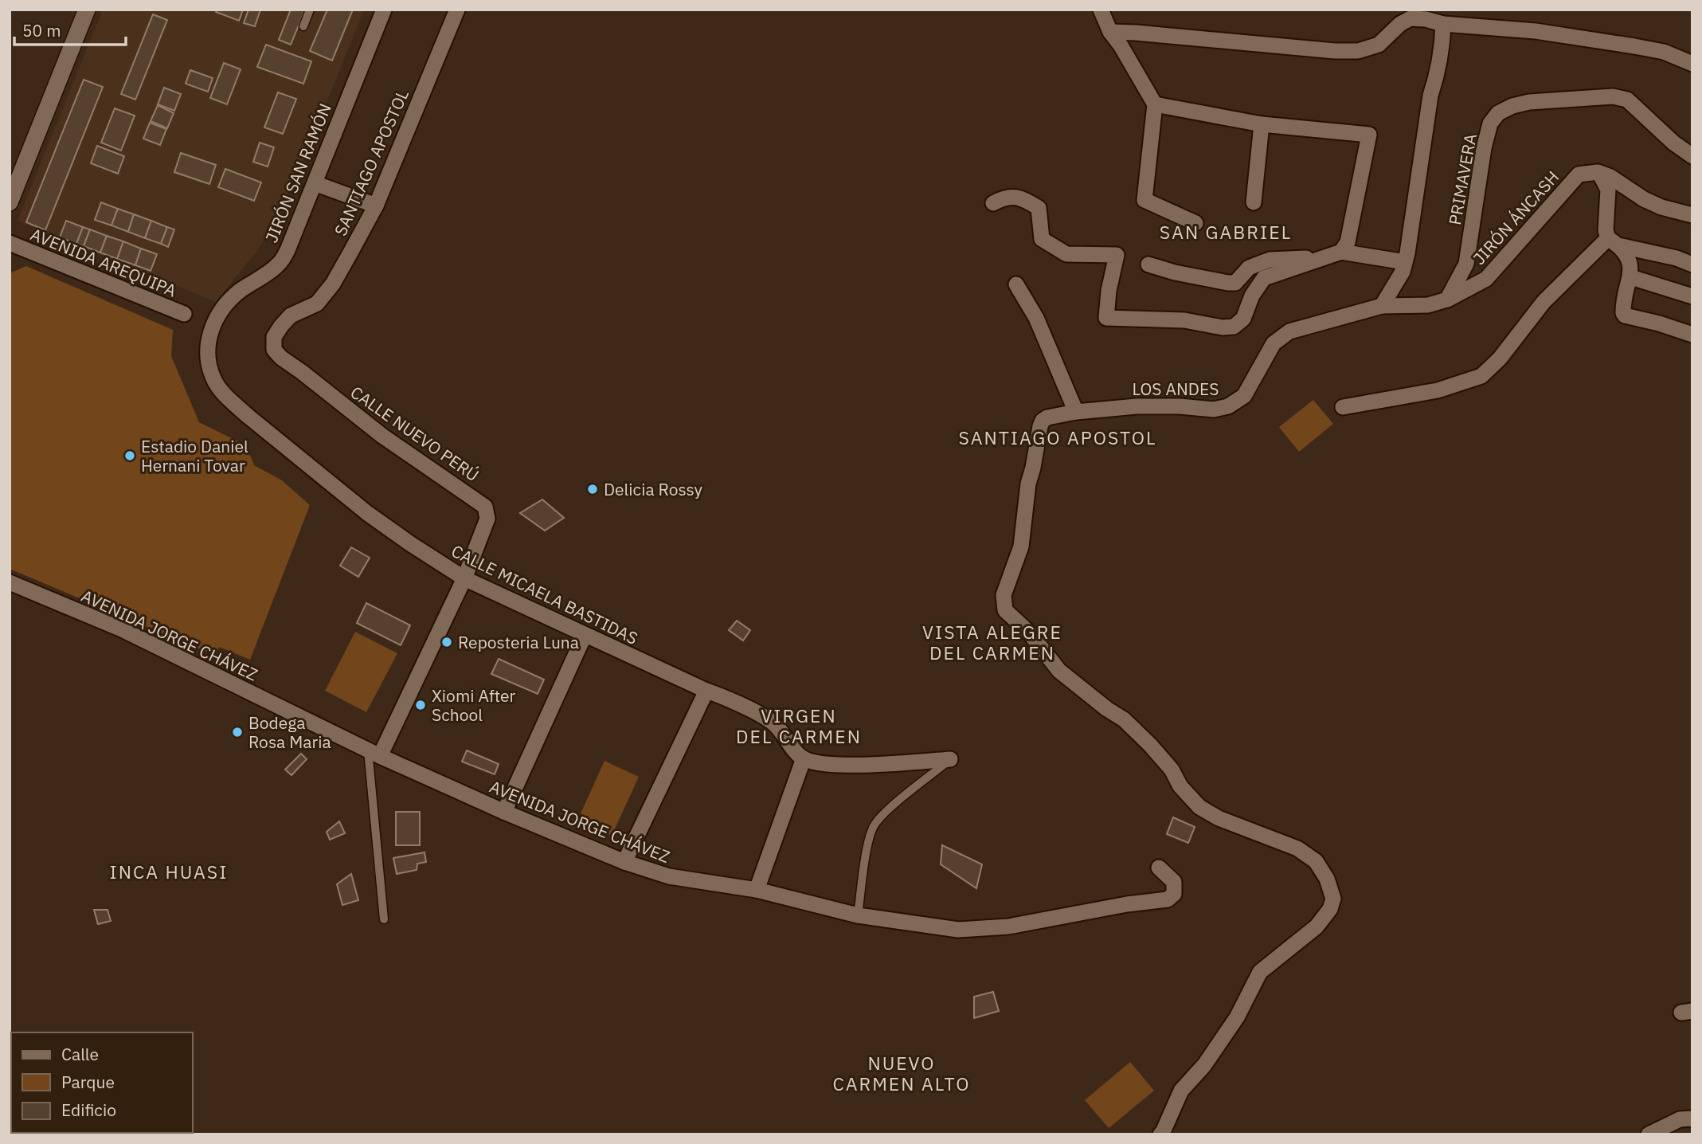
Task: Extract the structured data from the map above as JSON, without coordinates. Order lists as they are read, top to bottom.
{
  "streets": {
    "street": [
      "SANTIAGO APOSTOL",
      "JIRÓN SAN RAMÓN",
      "PRIMAVERA",
      "JIRÓN ÁNCASH",
      "AVENIDA AREQUIPA",
      "LOS ANDES",
      "CALLE NUEVO PERÚ",
      "CALLE MICAELA BASTIDAS",
      "AVENIDA JORGE CHÁVEZ"
    ]
  },
  "crossings": [
    ["SANTIAGO APOSTOL", "CALLE NUEVO PERÚ"],
    ["JIRÓN SAN RAMÓN", "CALLE MICAELA BASTIDAS"],
    ["PRIMAVERA", "JIRÓN ÁNCASH"],
    ["JIRÓN ÁNCASH", "LOS ANDES"],
    ["CALLE NUEVO PERÚ", "CALLE MICAELA BASTIDAS"],
    ["CALLE NUEVO PERÚ", "AVENIDA JORGE CHÁVEZ"]
  ],
  "districts": [
    "SAN GABRIEL",
    "SANTIAGO APOSTOL",
    "VISTA ALEGRE DEL CARMEN",
    "VIRGEN DEL CARMEN",
    "INCA HUASI",
    "NUEVO CARMEN ALTO"
  ],
  "places": [
    "Estadio Daniel Hernani Tovar",
    "Delicia Rossy",
    "Reposteria Luna",
    "Xiomi After School",
    "Bodega Rosa Maria"
  ],
  "legend": ["Calle", "Parque", "Edificio"],
  "scale_bar": "50 m"
}
